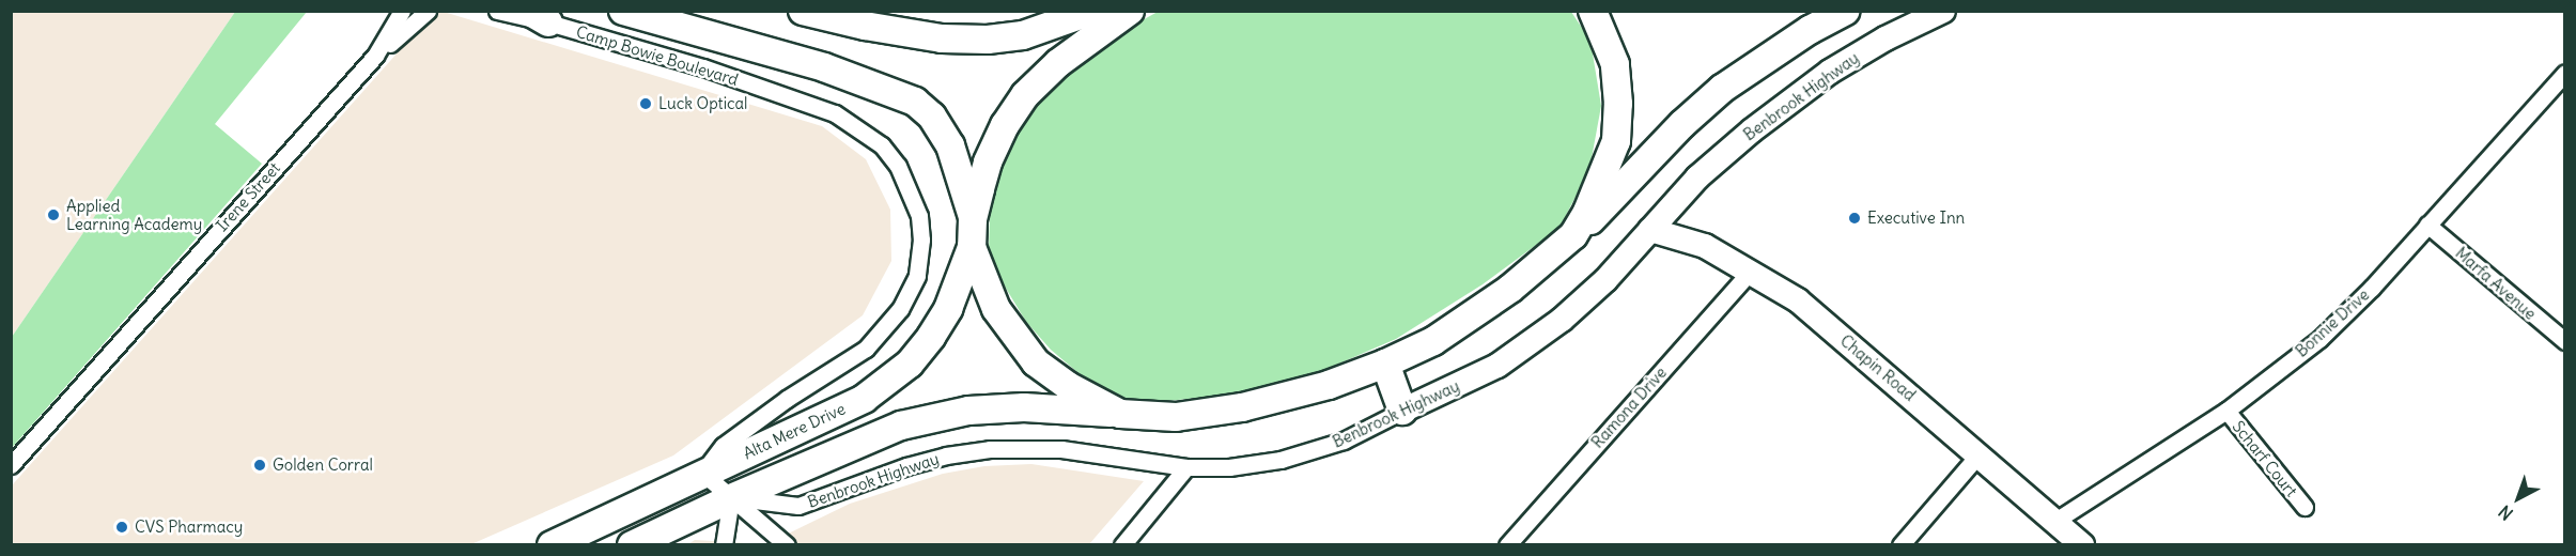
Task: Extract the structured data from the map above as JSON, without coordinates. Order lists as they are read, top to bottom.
{
  "streets": {
    "main road": ["Camp Bowie Boulevard", "Alta Mere Drive"],
    "street": [
      "Benbrook Highway",
      "Irene Street",
      "Marfa Avenue",
      "Bonnie Drive",
      "Chapin Road",
      "Ramona Drive",
      "Scharf Court"
    ]
  },
  "crossings": [
    ["Camp Bowie Boulevard", "Alta Mere Drive"],
    ["Benbrook Highway", "Chapin Road"],
    ["Marfa Avenue", "Bonnie Drive"],
    ["Bonnie Drive", "Chapin Road"],
    ["Bonnie Drive", "Scharf Court"],
    ["Chapin Road", "Ramona Drive"]
  ],
  "places": [
    "Luck Optical",
    "Applied Learning Academy",
    "Executive Inn",
    "Golden Corral",
    "CVS Pharmacy"
  ],
  "north": "bottom left"
}
